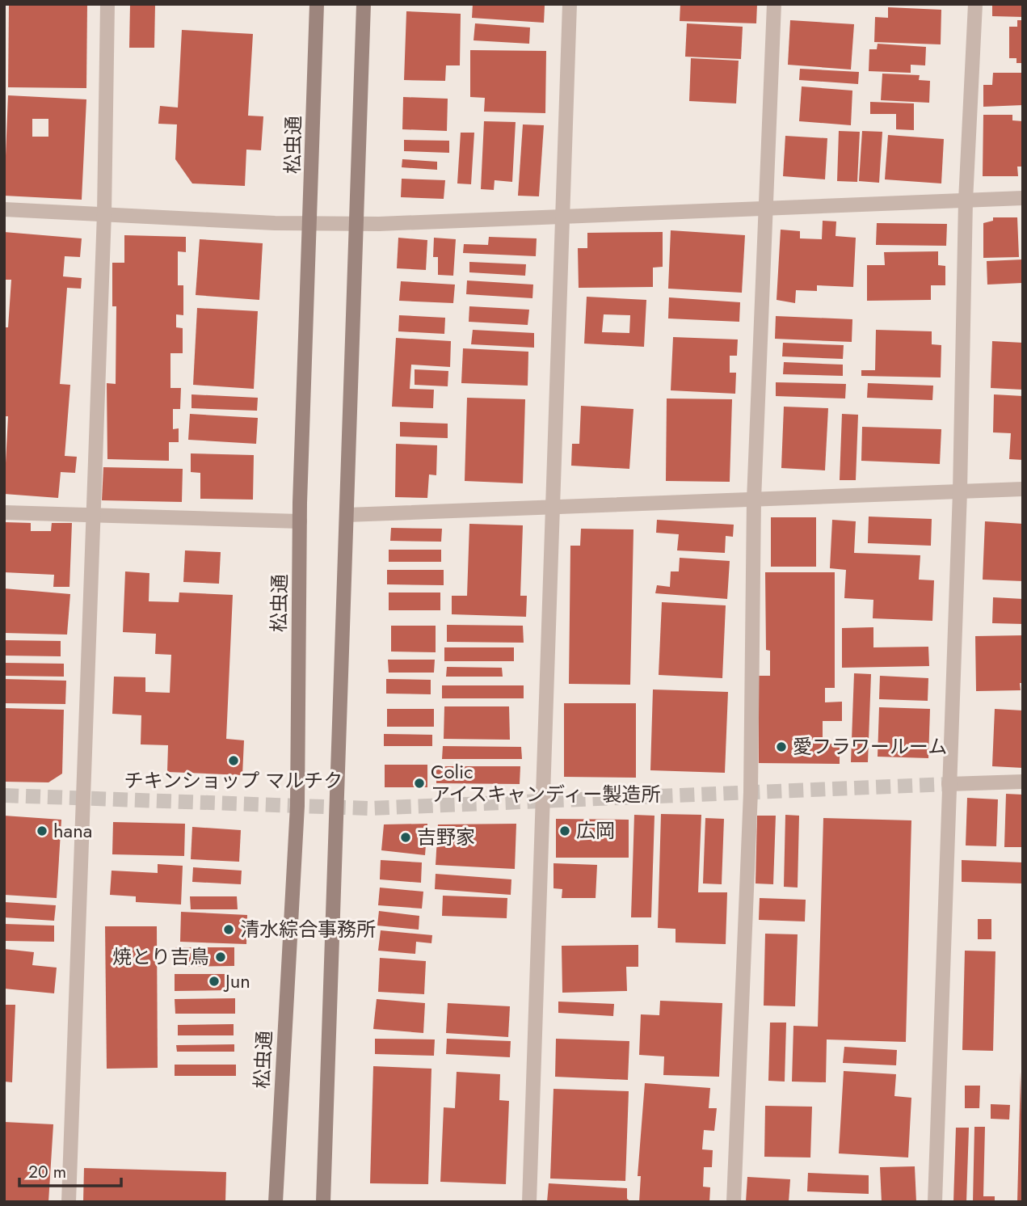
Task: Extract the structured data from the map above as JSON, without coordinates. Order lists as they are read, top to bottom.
{
  "streets": {
    "street": ["松虫通"]
  },
  "places": [
    "愛フラワールーム",
    "チキンショップ マルチク",
    "Colic アイスキャンディー製造所",
    "hana",
    "広岡",
    "吉野家",
    "清水綜合事務所",
    "焼とり吉鳥",
    "Jun"
  ],
  "scale_bar": "20 m"
}
